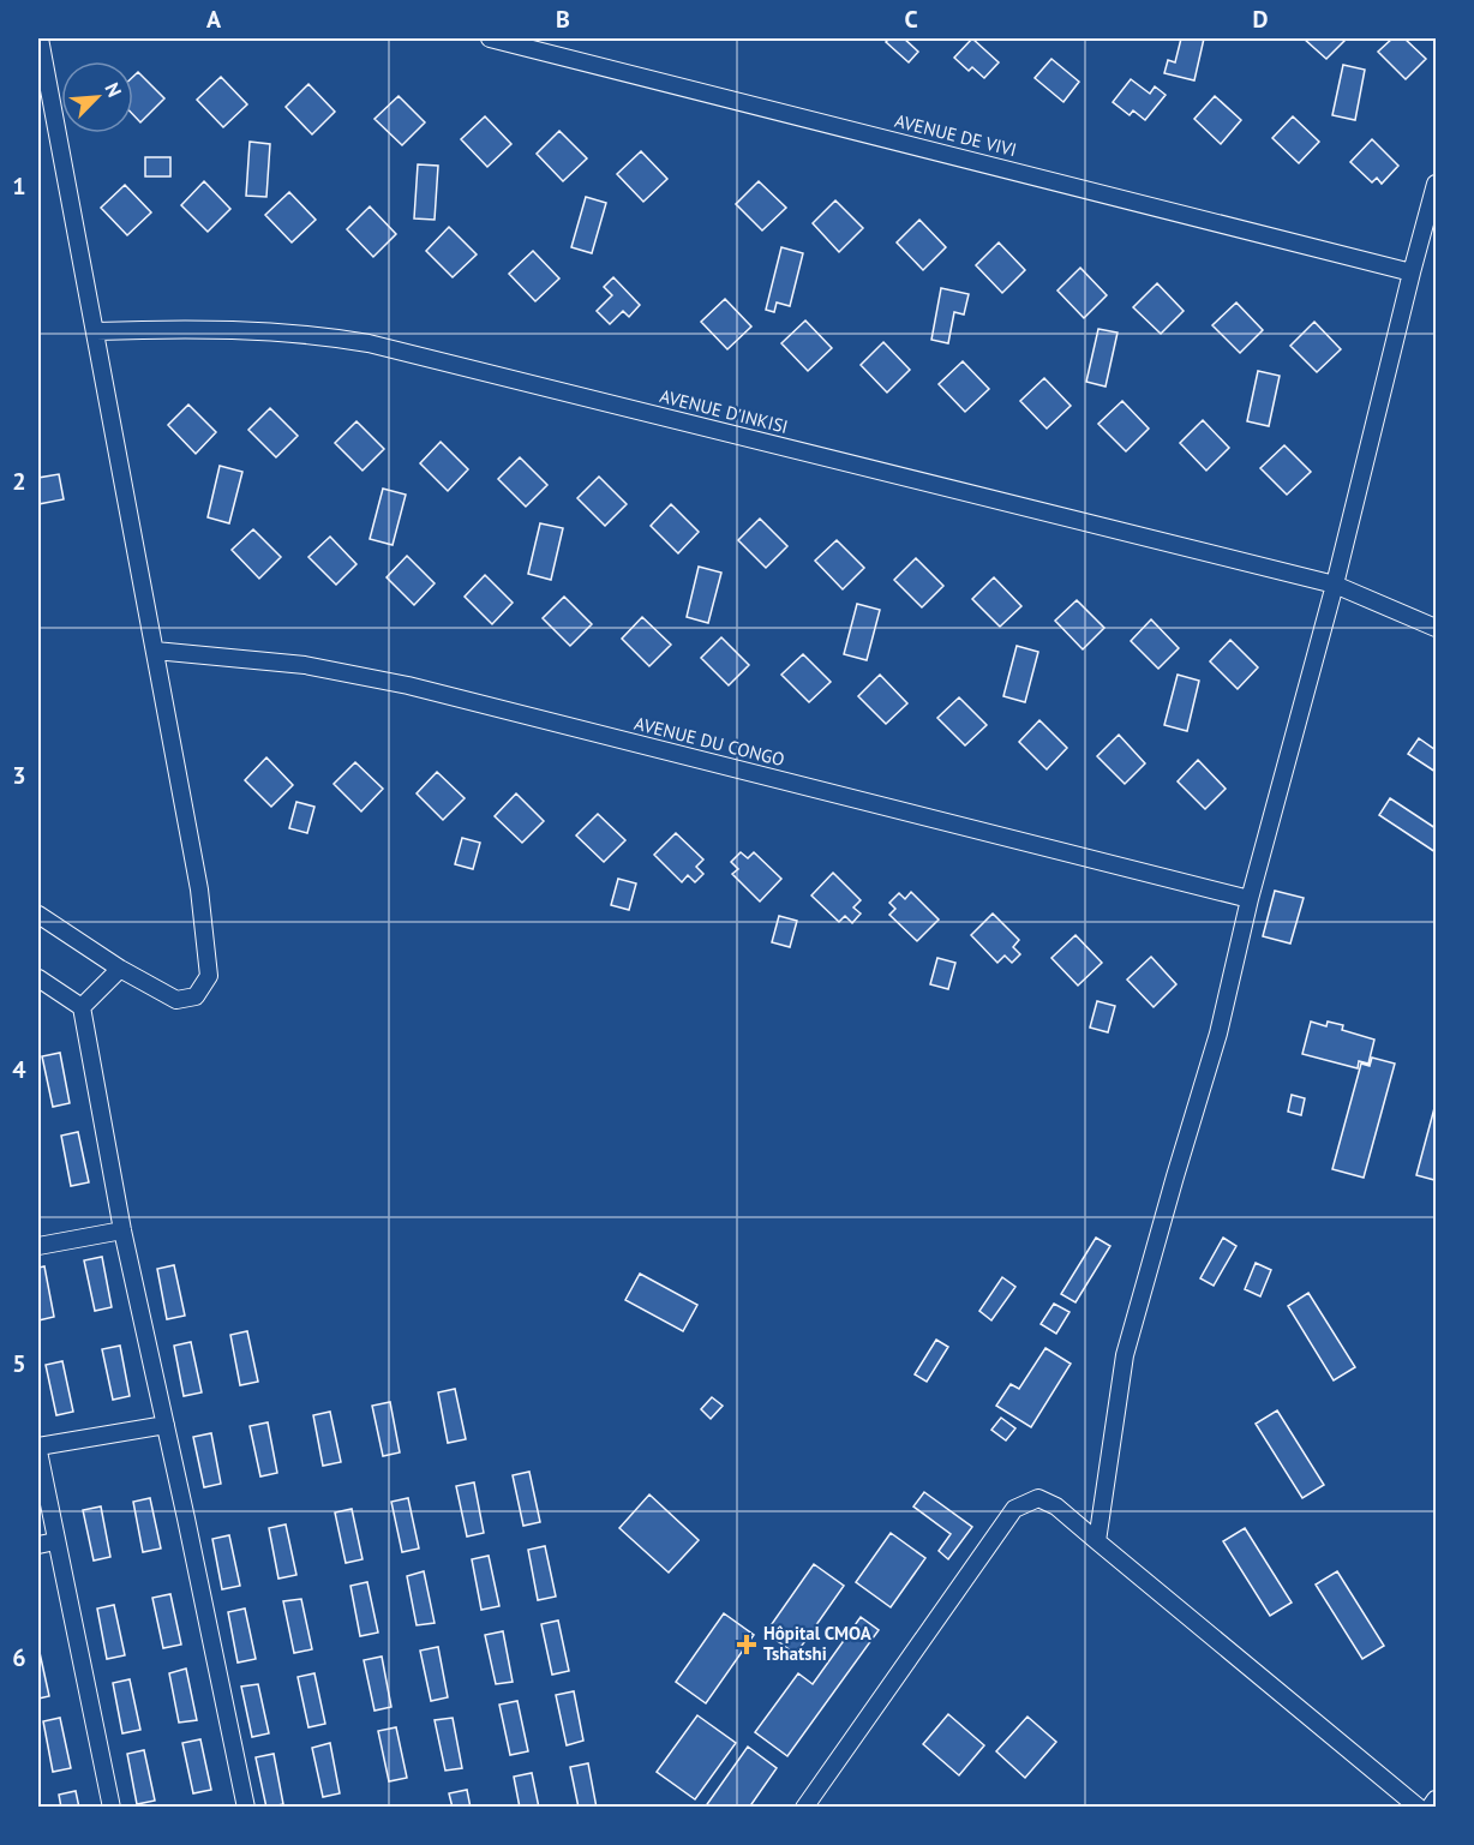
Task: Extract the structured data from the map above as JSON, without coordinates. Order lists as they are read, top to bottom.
{
  "streets": {
    "street": ["AVENUE DE VIVI", "AVENUE D'INKISI", "AVENUE DU CONGO"]
  },
  "places": {
    "health": ["Hôpital CMOA Tshatshi"]
  },
  "north": "top right",
  "grid": {
    "columns": [
      "A",
      "B",
      "C",
      "D"
    ],
    "rows": [
      "1",
      "2",
      "3",
      "4",
      "5",
      "6"
    ]
  }
}
